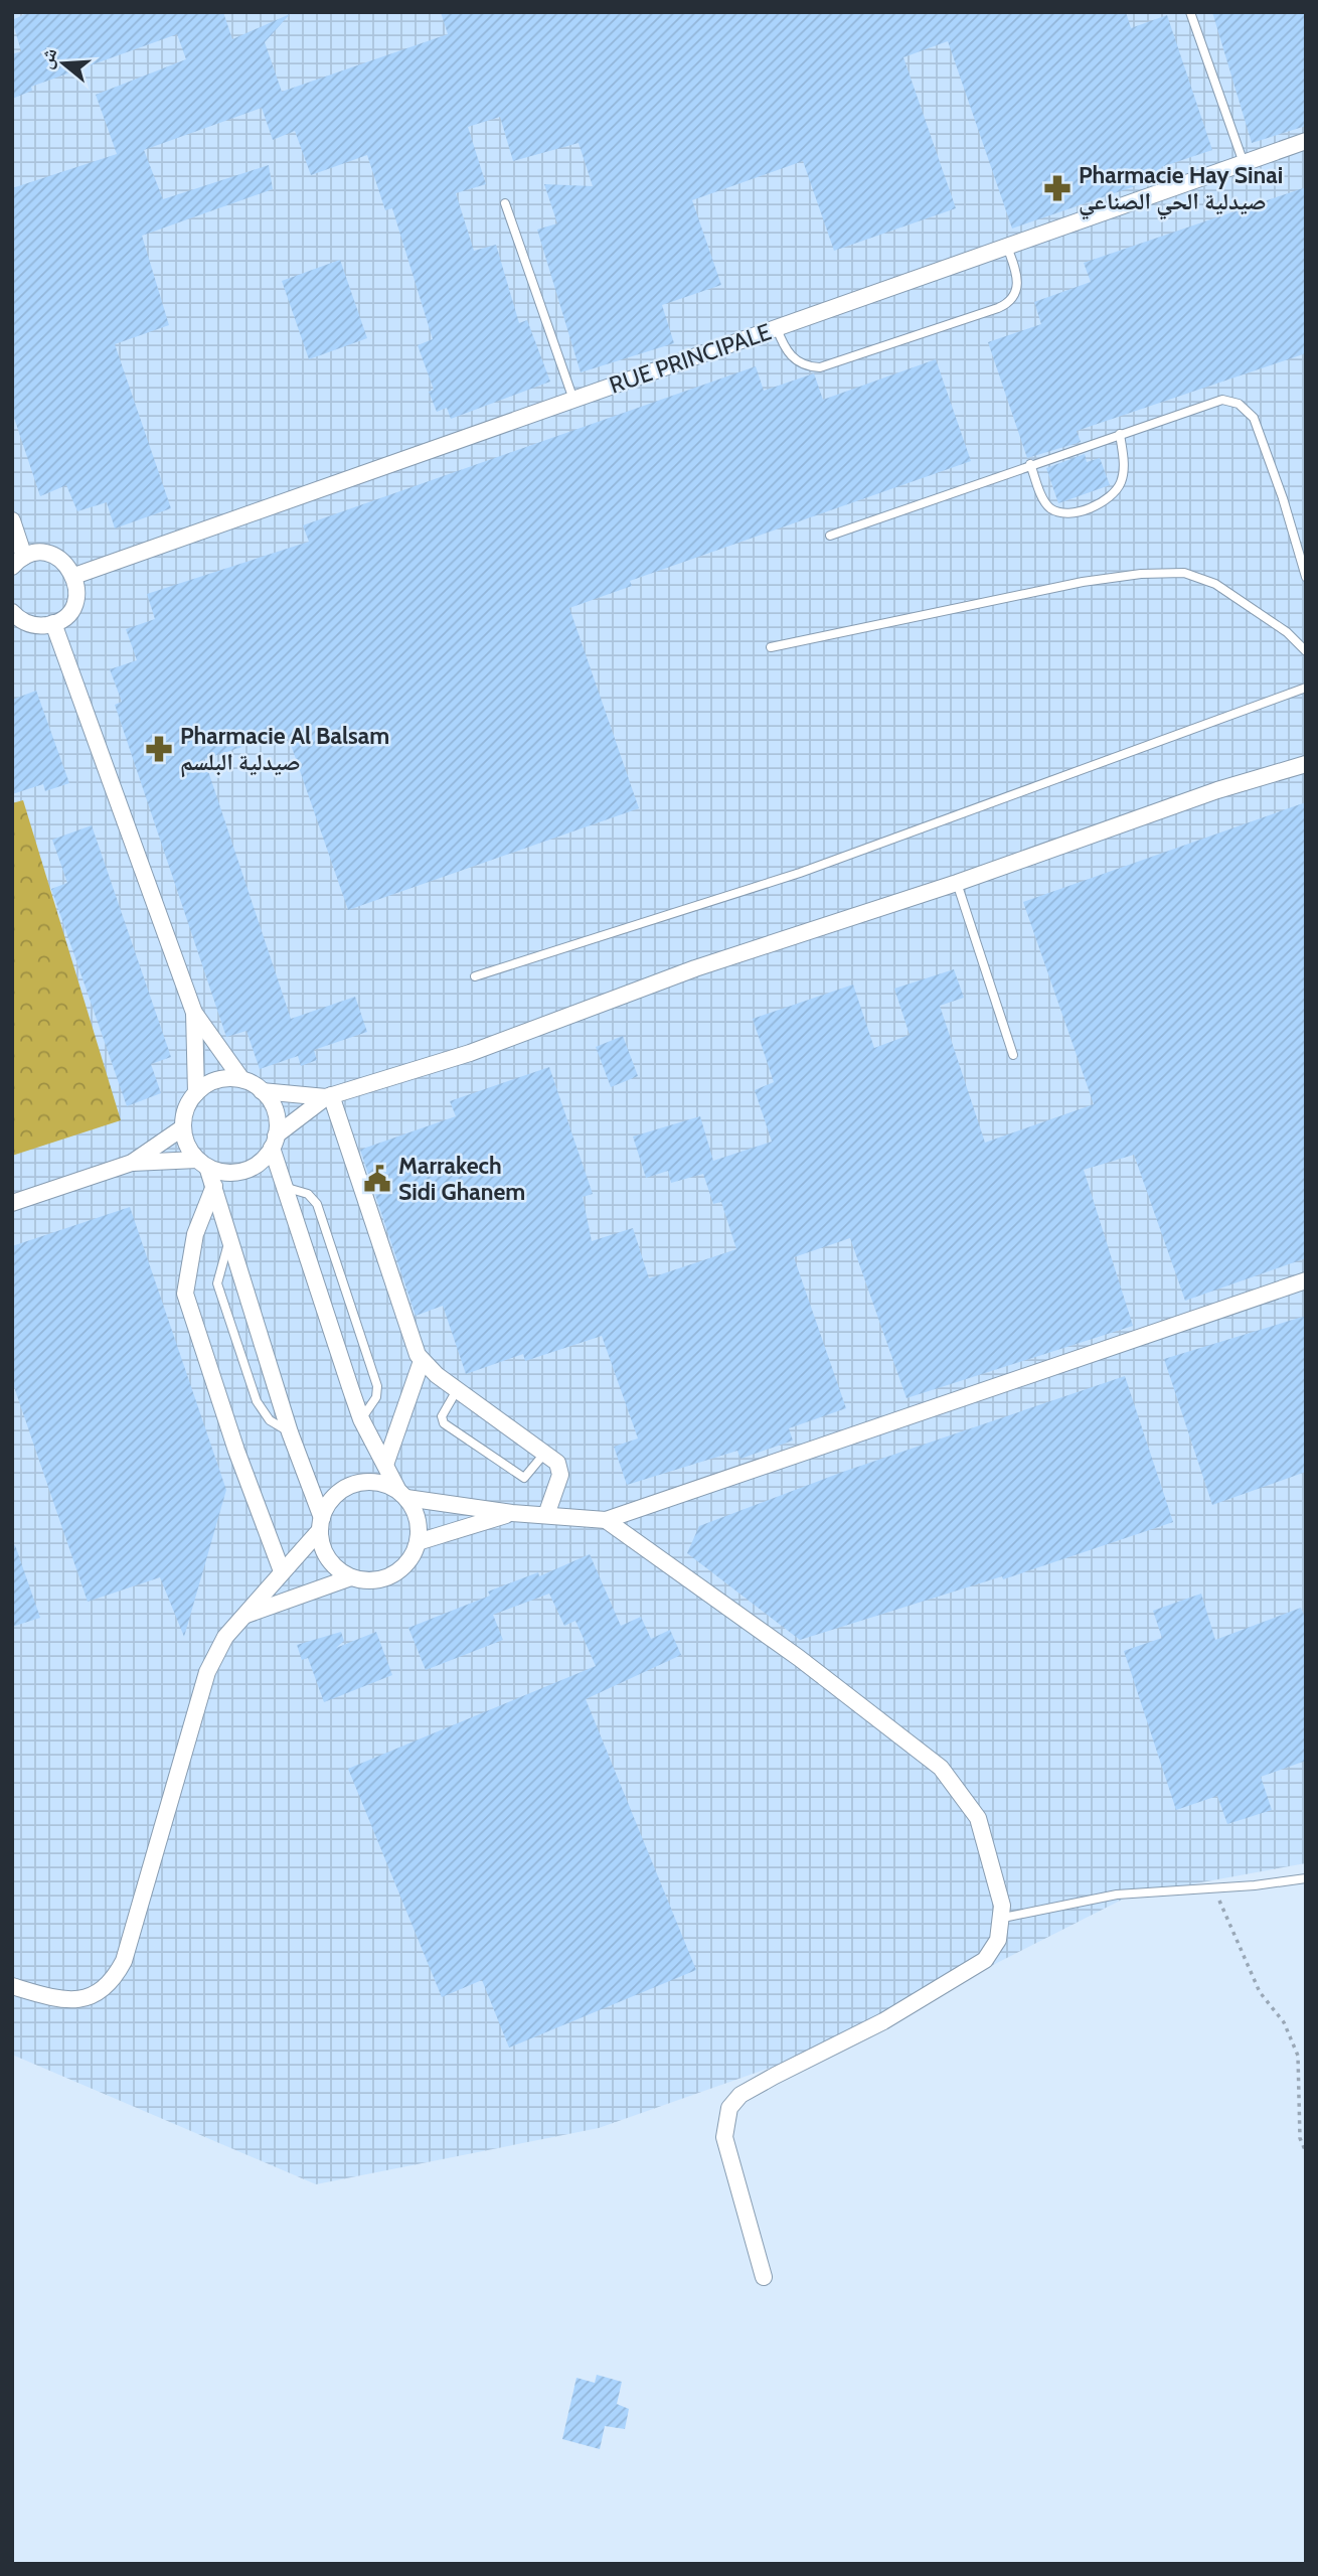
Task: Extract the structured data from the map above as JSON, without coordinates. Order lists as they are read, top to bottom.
{
  "streets": {
    "street": ["RUE PRINCIPALE"]
  },
  "places": {
    "pharmacy": ["Pharmacie Hay Sinai صيدلية الحي الصناعي", "Pharmacie Al Balsam صيدلية البلسم"],
    "public building": ["Marrakech Sidi Ghanem"]
  },
  "north": "left"
}
